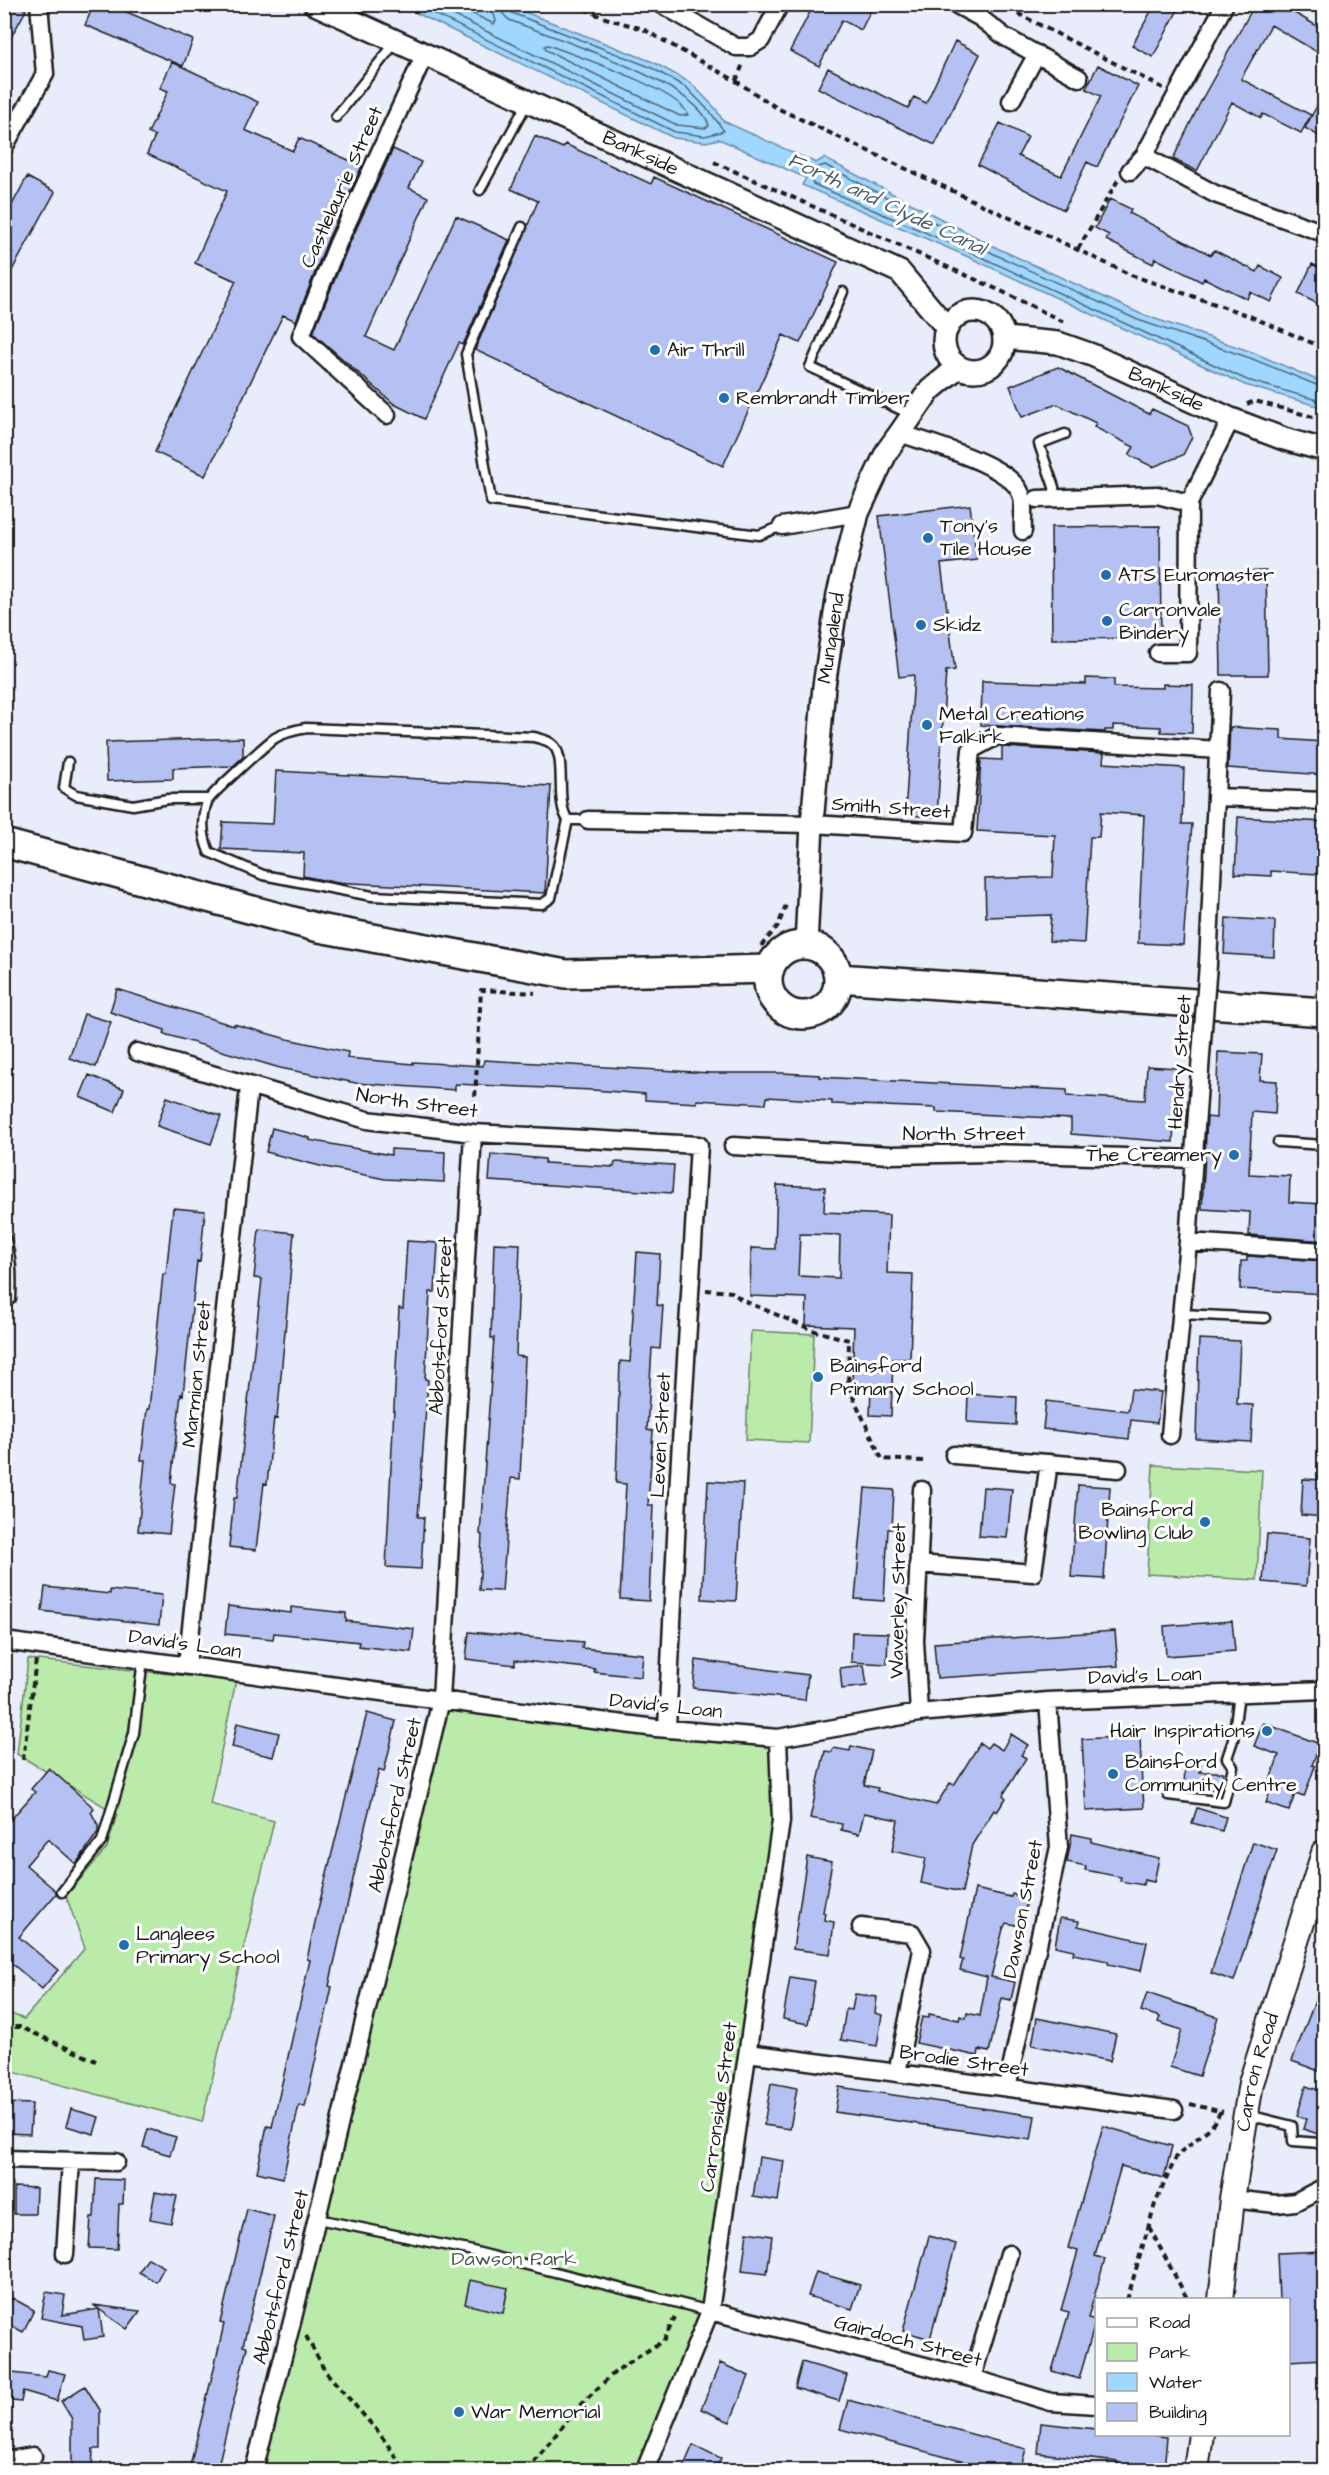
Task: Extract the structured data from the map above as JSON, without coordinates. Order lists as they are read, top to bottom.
{
  "streets": {
    "main road": ["Carron Road"],
    "street": [
      "Bankside",
      "Castlelaurie Street",
      "Mungalend",
      "Smith Street",
      "Hendry Street",
      "North Street",
      "Abbotsford Street",
      "Marmion Street",
      "Leven Street",
      "Waverley Street",
      "David's Loan",
      "Dawson Street",
      "Brodie Street",
      "Carronside Street",
      "Gairdoch Street"
    ]
  },
  "crossings": [
    ["Bankside", "Castlelaurie Street"],
    ["Bankside", "Mungalend"],
    ["Mungalend", "Smith Street"],
    ["Smith Street", "Hendry Street"],
    ["Hendry Street", "North Street"],
    ["North Street", "Abbotsford Street"],
    ["North Street", "Marmion Street"],
    ["North Street", "Leven Street"],
    ["Abbotsford Street", "David's Loan"],
    ["Marmion Street", "David's Loan"],
    ["Leven Street", "David's Loan"],
    ["Waverley Street", "David's Loan"],
    ["David's Loan", "Dawson Street"],
    ["David's Loan", "Carronside Street"],
    ["Dawson Street", "Brodie Street"],
    ["Brodie Street", "Carronside Street"],
    ["Carronside Street", "Gairdoch Street"]
  ],
  "water": ["Forth and Clyde Canal"],
  "parks": ["Dawson Park"],
  "places": [
    "Air Thrill",
    "Rembrandt Timber",
    "Tony's Tile House",
    "ATS Euromaster",
    "Carronvale Bindery",
    "Skidz",
    "Metal Creations Falkirk",
    "The Creamery",
    "Bainsford Primary School",
    "Bainsford Bowling Club",
    "Hair Inspirations",
    "Bainsford Community Centre",
    "Langlees Primary School",
    "War Memorial"
  ],
  "legend": [
    "Road",
    "Park",
    "Water",
    "Building"
  ]
}
